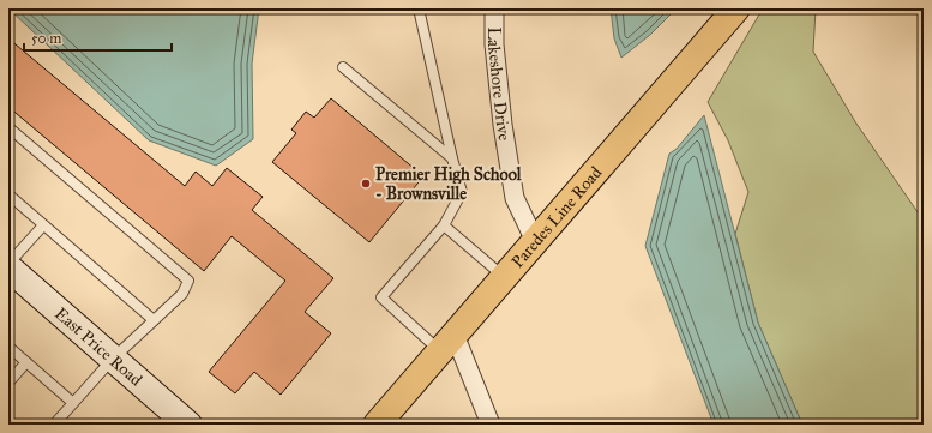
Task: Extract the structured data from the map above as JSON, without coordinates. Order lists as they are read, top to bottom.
{
  "streets": {
    "main road": ["Paredes Line Road", "East Price Road"],
    "street": ["Lakeshore Drive"]
  },
  "crossings": [
    ["Lakeshore Drive", "Paredes Line Road"]
  ],
  "places": ["Premier High School - Brownsville"],
  "scale_bar": "50 m"
}
